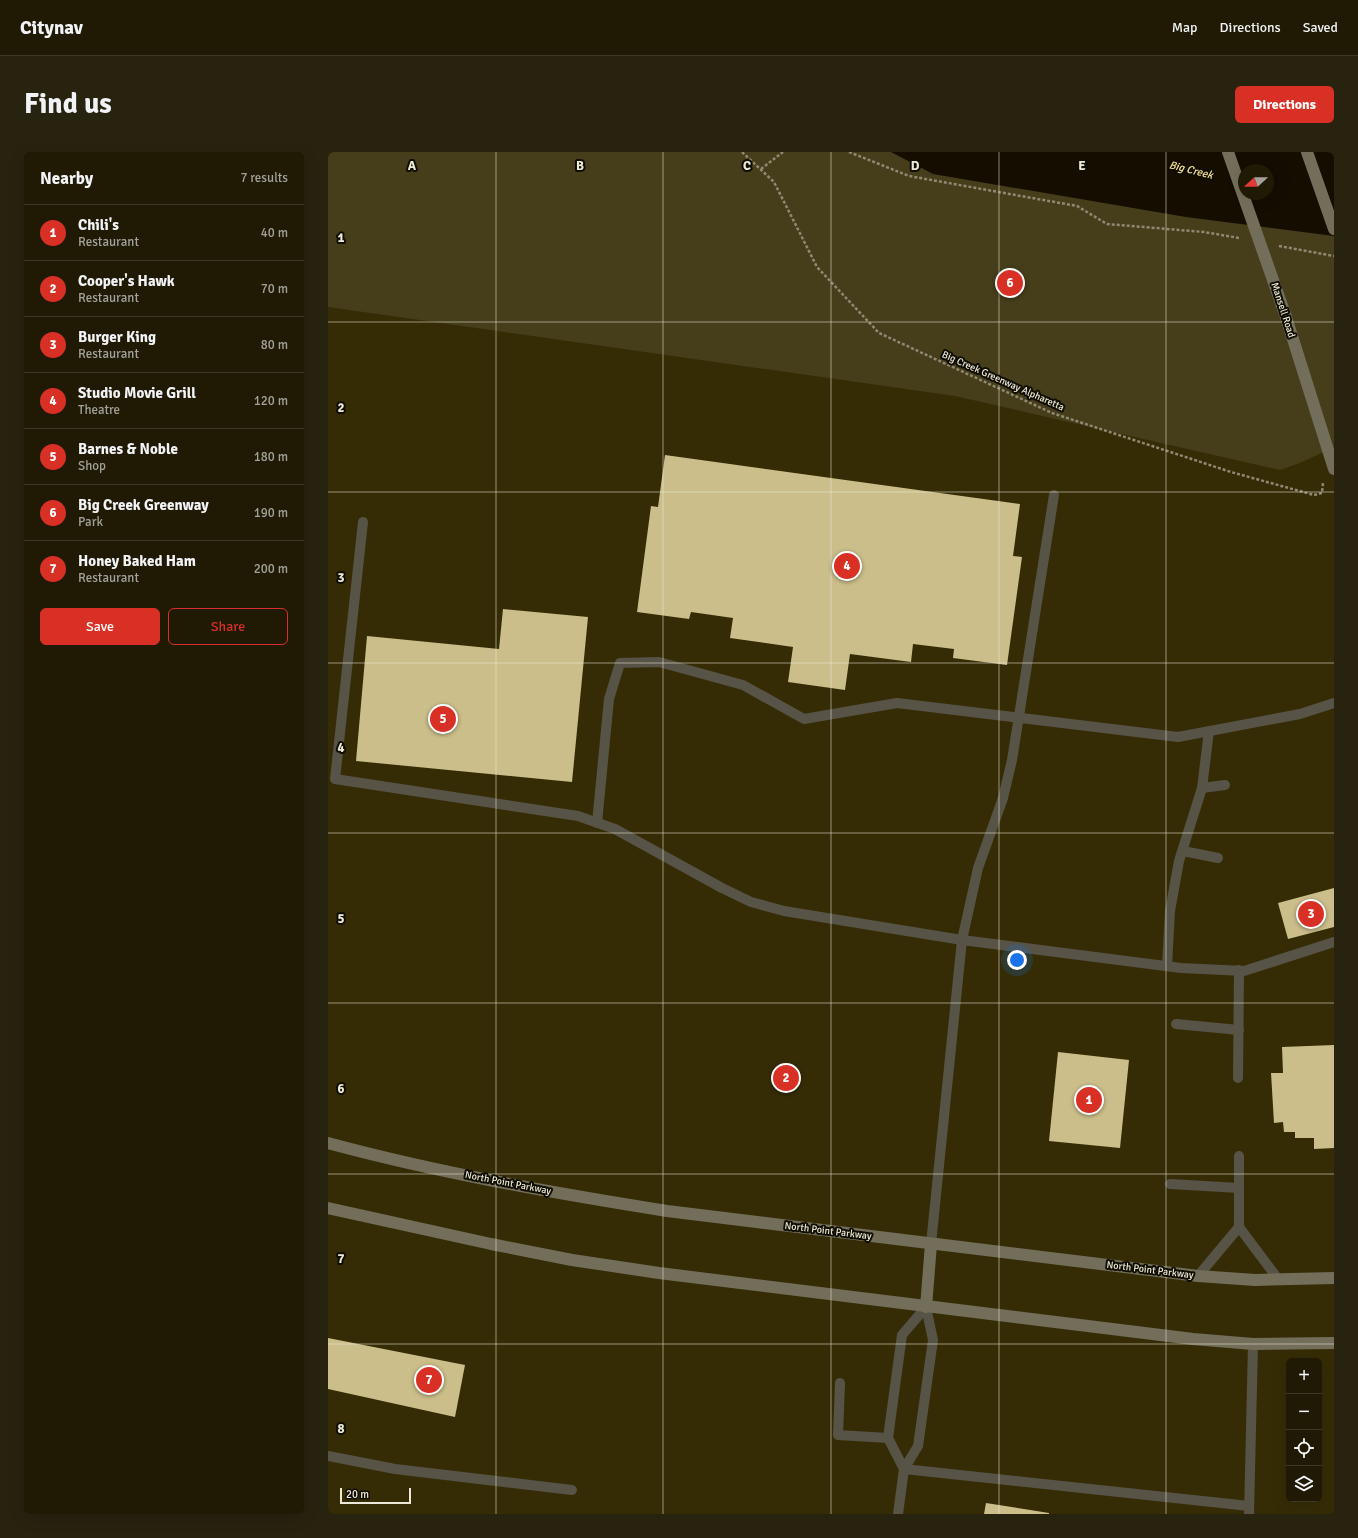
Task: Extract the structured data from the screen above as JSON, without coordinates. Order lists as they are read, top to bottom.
{
  "streets": {
    "street": ["Mansell Road", "North Point Parkway"],
    "path": ["Big Creek Greenway Alpharetta"]
  },
  "water": ["Big Creek"],
  "scale_bar": "20 m",
  "north": "left",
  "page": {
    "header": "Citynav",
    "nav": ["Map", "Directions", "Saved"],
    "buttons": [
      "Directions",
      ["Save", "Share"]
    ],
    "title": "Find us",
    "heading": ["Nearby", "7 results"],
    "list": [
      {
        "mark": "1",
        "name": "Chili's",
        "note": "Restaurant",
        "value": "40 m"
      },
      {
        "mark": "2",
        "name": "Cooper's Hawk",
        "note": "Restaurant",
        "value": "70 m"
      },
      {
        "mark": "3",
        "name": "Burger King",
        "note": "Restaurant",
        "value": "80 m"
      },
      {
        "mark": "4",
        "name": "Studio Movie Grill",
        "note": "Theatre",
        "value": "120 m"
      },
      {
        "mark": "5",
        "name": "Barnes & Noble",
        "note": "Shop",
        "value": "180 m"
      },
      {
        "mark": "6",
        "name": "Big Creek Greenway",
        "note": "Park",
        "value": "190 m"
      },
      {
        "mark": "7",
        "name": "Honey Baked Ham",
        "note": "Restaurant",
        "value": "200 m"
      }
    ],
    "pins": [
      "6",
      "4",
      "5",
      "3",
      "2",
      "1",
      "7"
    ],
    "map_buttons": ["+", "−"],
    "scale": "20 m"
  },
  "grid": {
    "columns": [
      "A",
      "B",
      "C",
      "D",
      "E"
    ],
    "rows": [
      "1",
      "2",
      "3",
      "4",
      "5",
      "6",
      "7",
      "8"
    ]
  }
}
